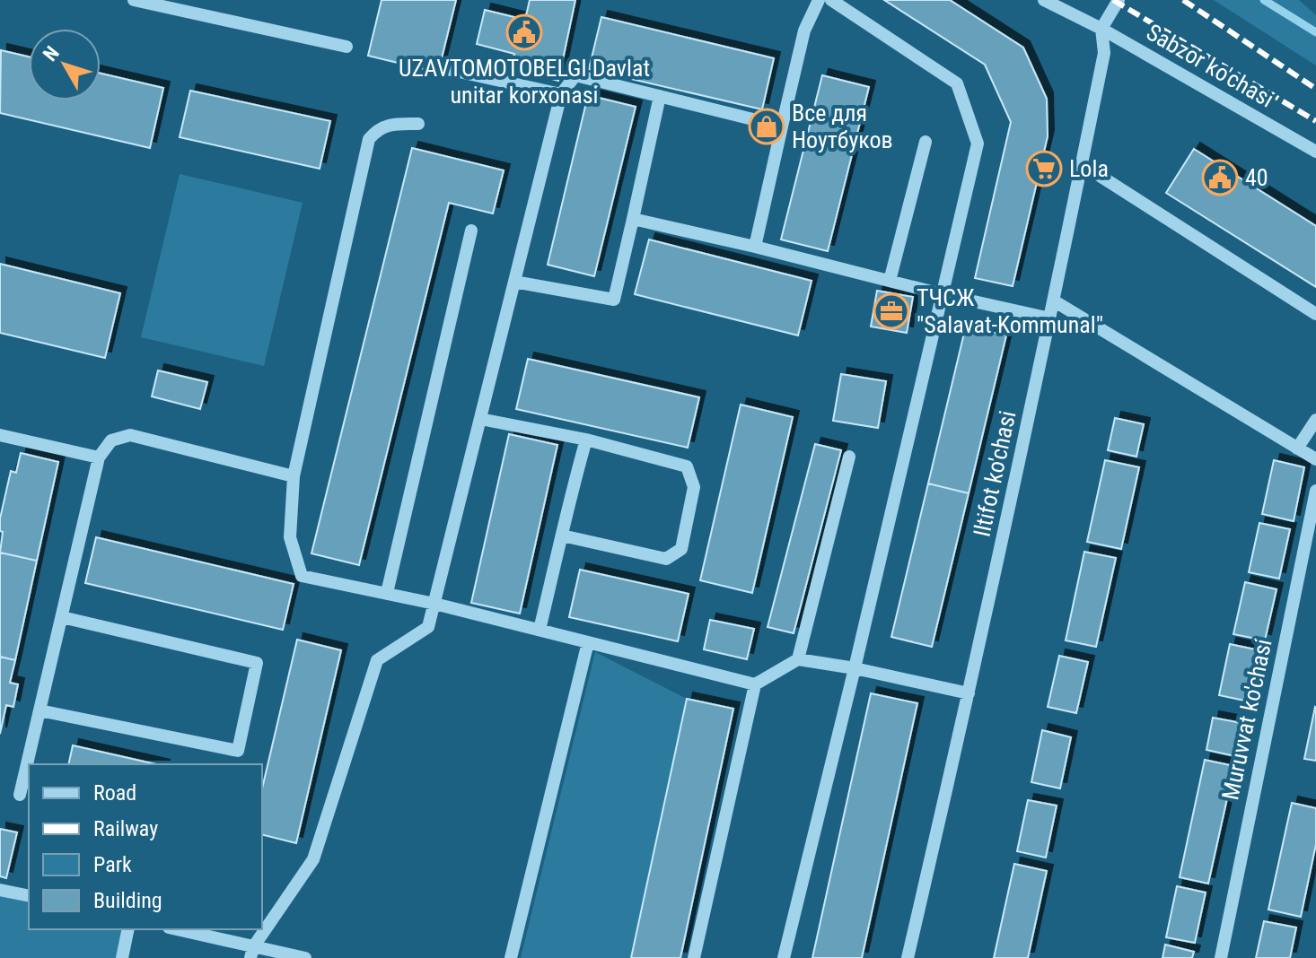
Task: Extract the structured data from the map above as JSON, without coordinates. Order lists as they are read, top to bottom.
{
  "streets": {
    "street": ["Sabzor ko'chasi", "Iltifot ko'chasi", "Muruvvat ko'chasi"]
  },
  "crossings": [
    ["Sabzor ko'chasi", "Iltifot ko'chasi"]
  ],
  "places": {
    "public building": ["UZAVTOMOTOBELGI Davlat unitar korxonasi", "40"],
    "shop": ["Все для Ноутбуков"],
    "supermarket": ["Lola"],
    "office": ["ТЧСЖ \"Salavat-Kommunal\""]
  },
  "legend": [
    "Road",
    "Railway",
    "Park",
    "Building"
  ],
  "north": "top left"
}
